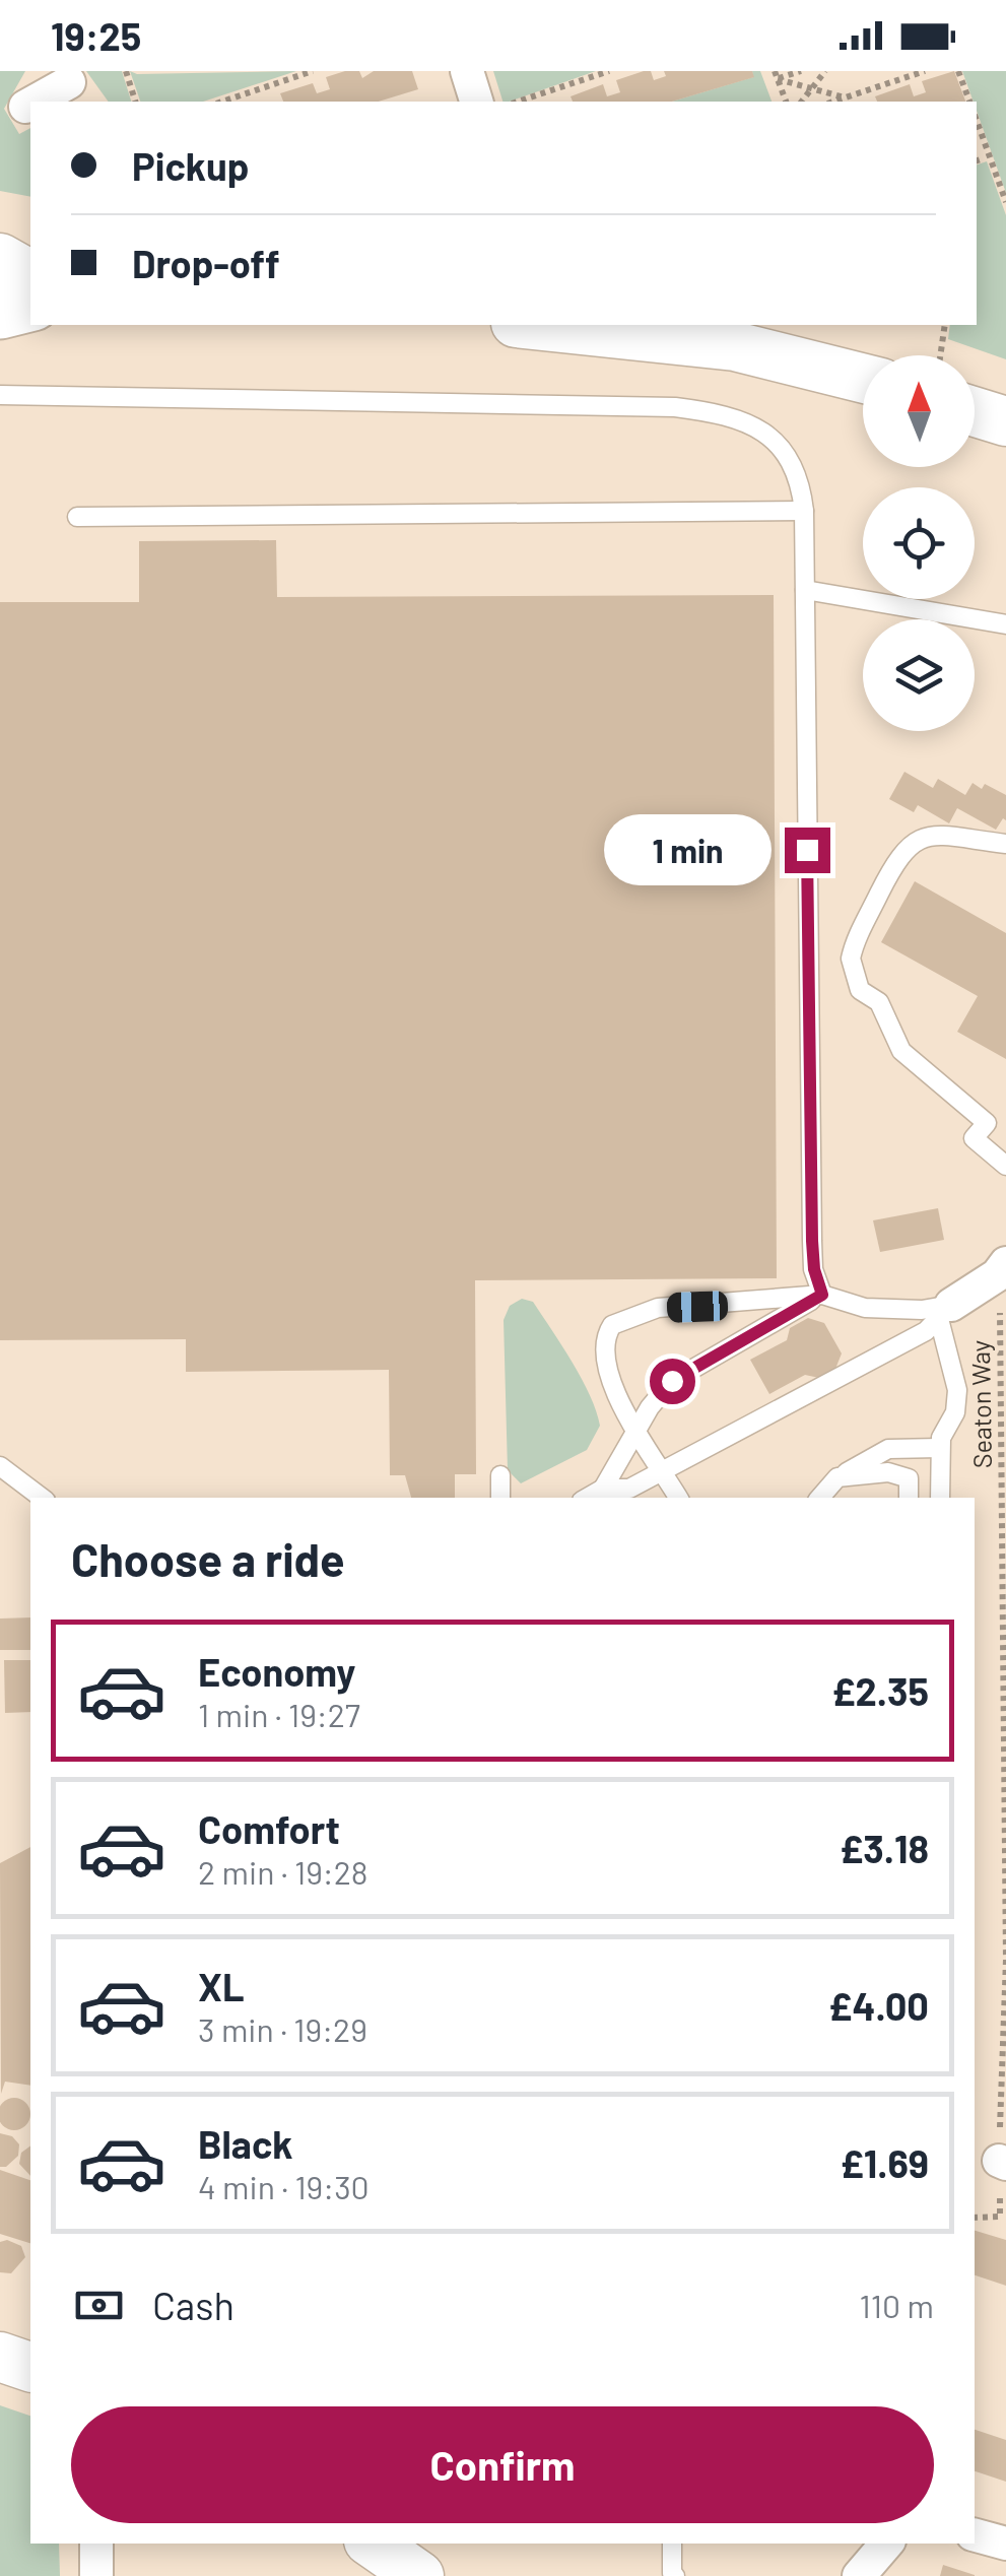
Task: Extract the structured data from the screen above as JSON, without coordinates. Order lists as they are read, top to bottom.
{
  "streets": {
    "path": ["Seaton Way"]
  },
  "north": "top",
  "page": {
    "status": "19:25",
    "banner": ["Pickup", "Drop-off"],
    "bubble": "1 min",
    "heading": "Choose a ride",
    "list": [
      {
        "name": "Economy",
        "note": "1 min · 19:27",
        "value": "£2.35"
      },
      {
        "name": "Comfort",
        "note": "2 min · 19:28",
        "value": "£3.18"
      },
      {
        "name": "XL",
        "note": "3 min · 19:29",
        "value": "£4.00"
      },
      {
        "name": "Black",
        "note": "4 min · 19:30",
        "value": "£1.69"
      }
    ],
    "pay": ["Cash", "110 m"],
    "buttons": "Confirm"
  }
}
